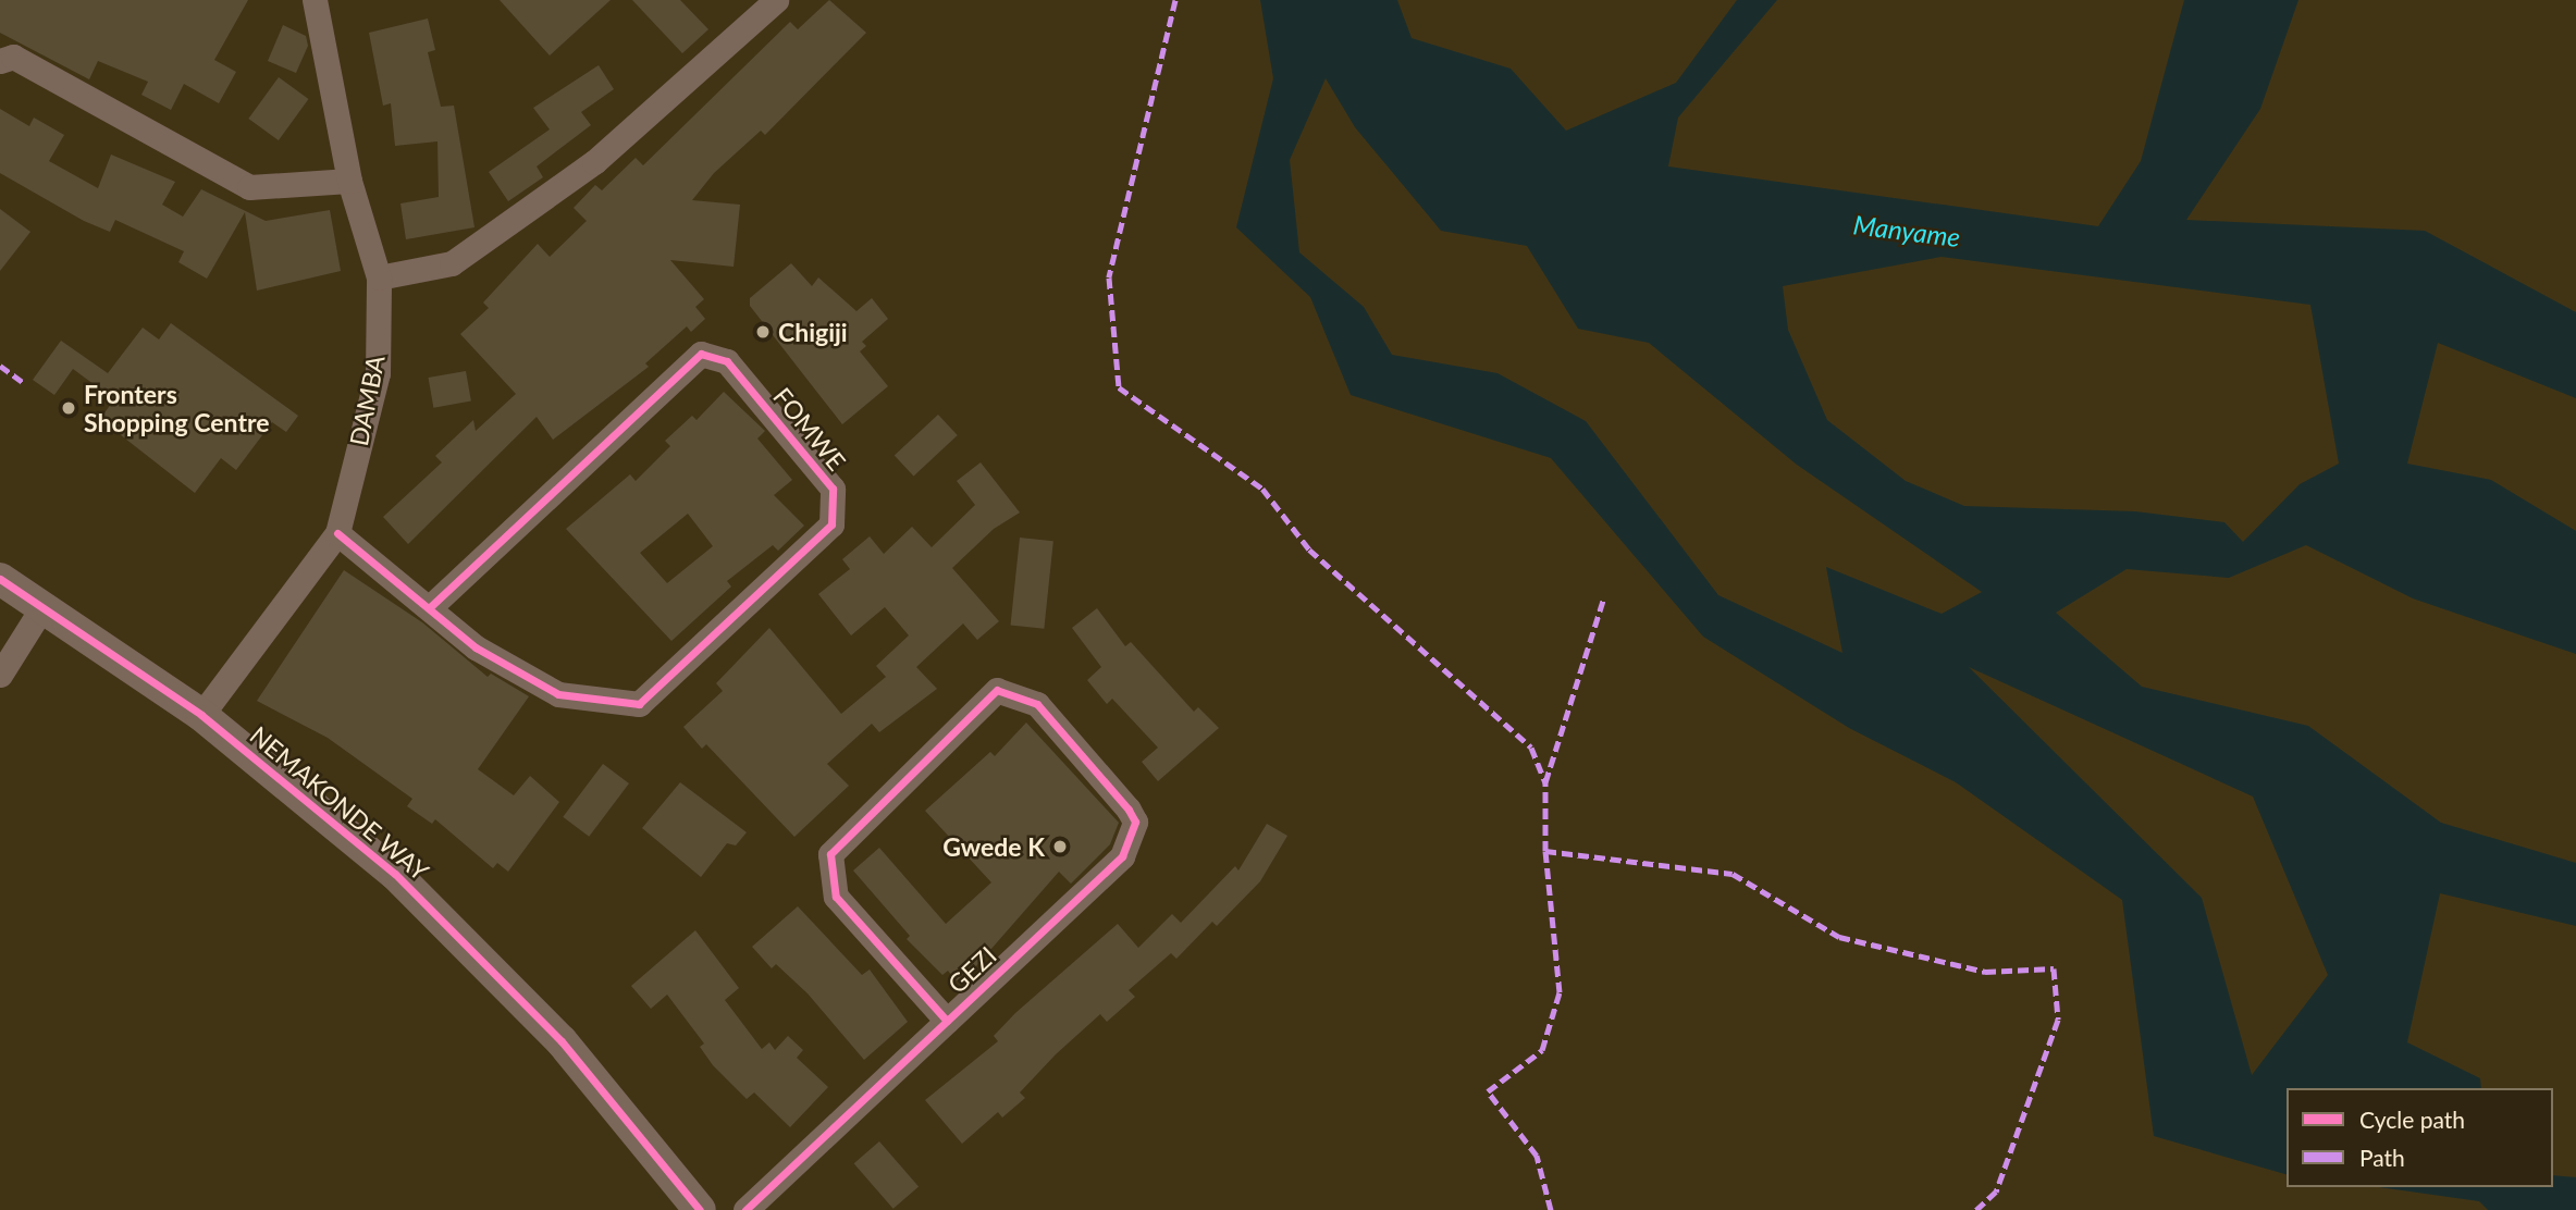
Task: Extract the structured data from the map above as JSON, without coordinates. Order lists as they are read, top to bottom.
{
  "streets": {
    "street": [
      "DAMBA",
      "FOMWE",
      "NEMAKONDE WAY",
      "GEZI"
    ]
  },
  "crossings": [
    ["DAMBA", "FOMWE"],
    ["DAMBA", "NEMAKONDE WAY"]
  ],
  "water": ["Manyame"],
  "places": ["Chigiji", "Fronters Shopping Centre", "Gwede K"],
  "legend": ["Cycle path", "Path"]
}
